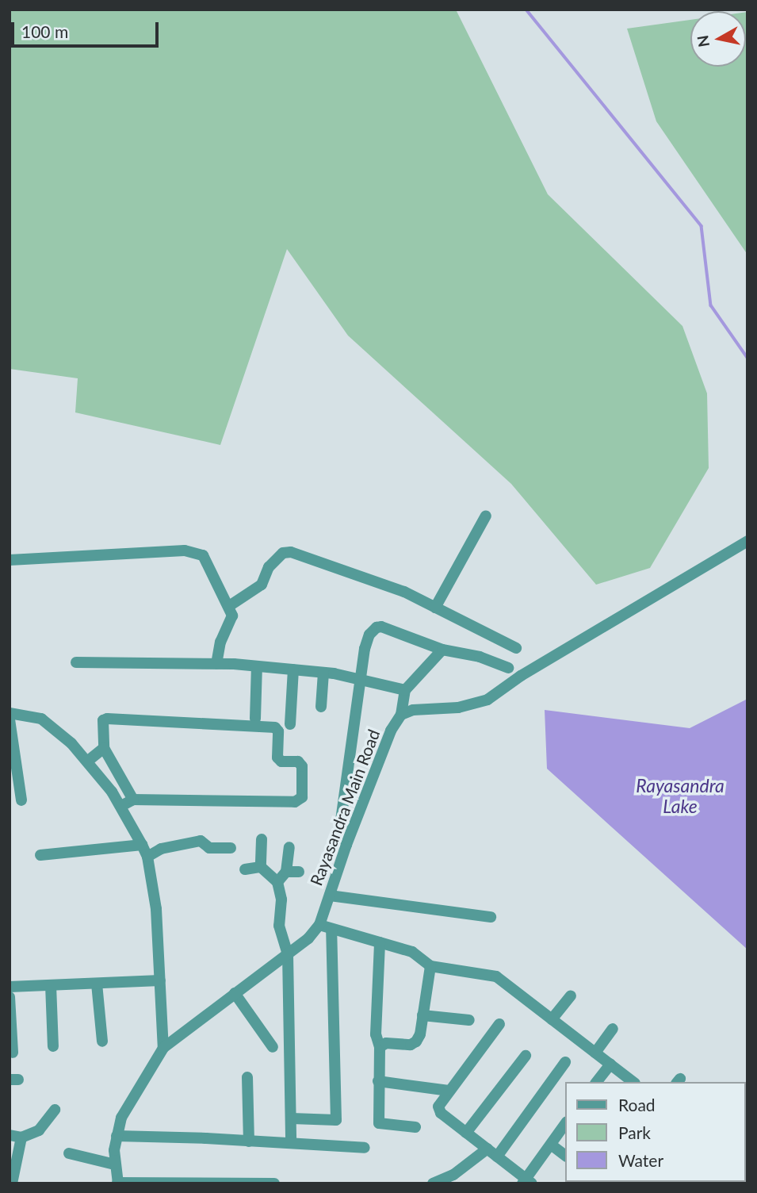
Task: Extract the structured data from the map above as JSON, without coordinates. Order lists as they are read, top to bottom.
{
  "streets": {
    "street": ["Rayasandra Main Road"]
  },
  "water": ["Rayasandra Lake"],
  "legend": ["Road", "Park", "Water"],
  "scale_bar": "100 m",
  "north": "left"
}
